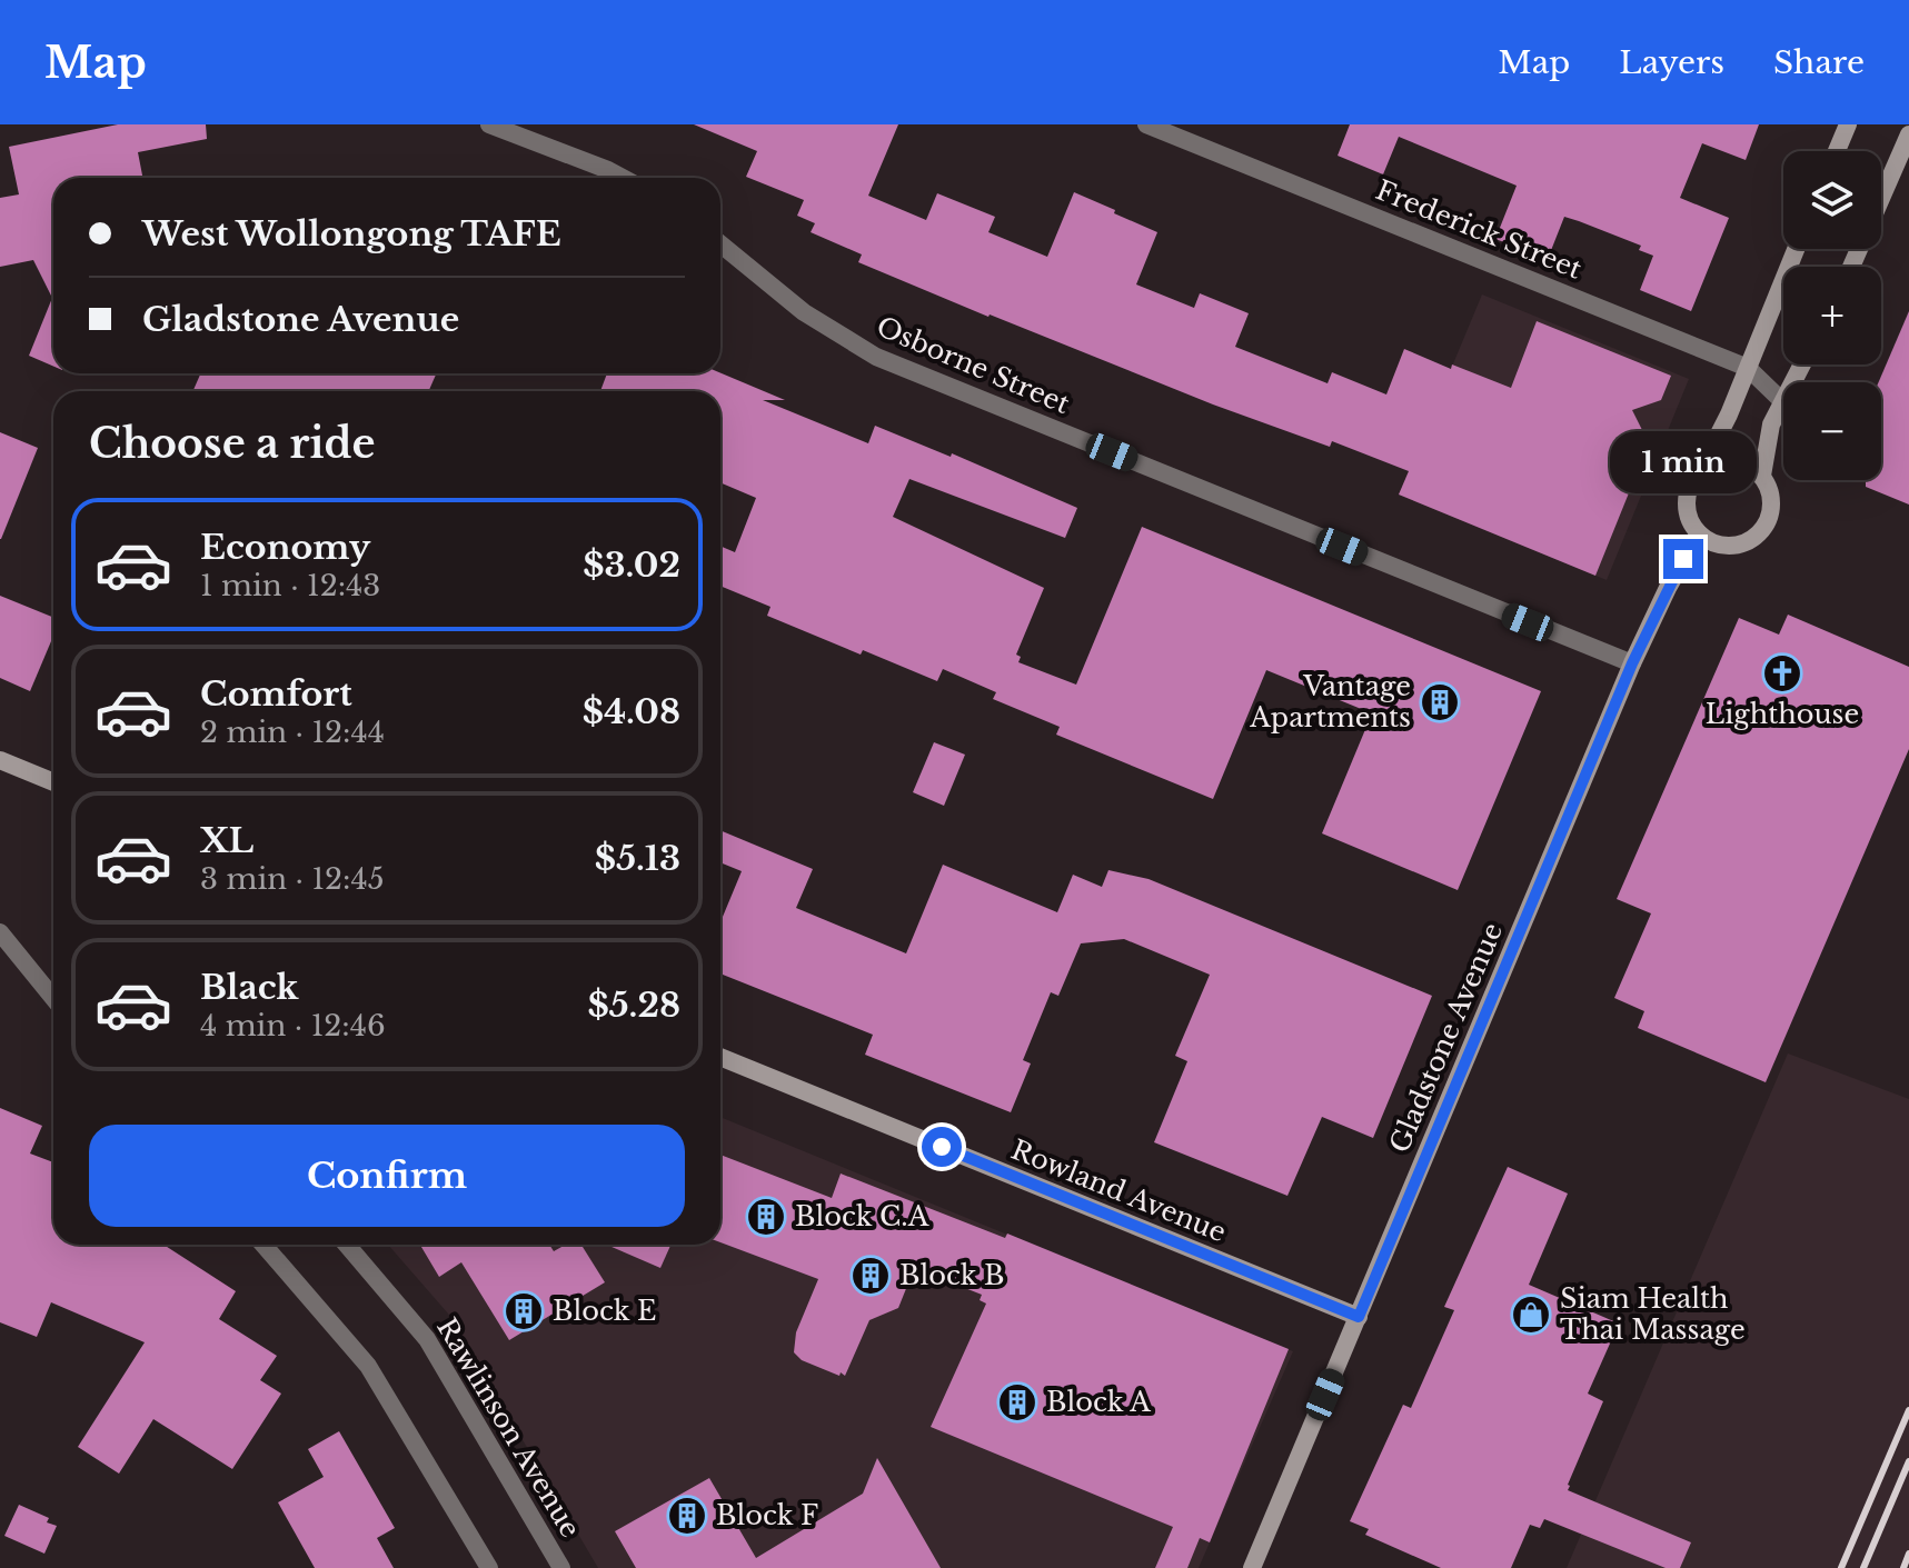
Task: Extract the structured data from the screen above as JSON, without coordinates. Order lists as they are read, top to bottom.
{
  "streets": {
    "main road": ["Gladstone Avenue", "Rowland Avenue"],
    "street": ["Frederick Street", "Osborne Street", "Rawlinson Avenue"]
  },
  "crossings": [
    ["Osborne Street", "Gladstone Avenue"],
    ["Gladstone Avenue", "Rowland Avenue"]
  ],
  "places": {
    "church": ["Lighthouse"],
    "building": [
      "Vantage Apartments",
      "Block C.A",
      "Block B",
      "Block E",
      "Block A",
      "Block F"
    ],
    "shop": ["Siam Health Thai Massage"]
  },
  "page": {
    "header": "Map",
    "nav": ["Map", "Layers", "Share"],
    "map_buttons": ["+", "−"],
    "banner": ["West Wollongong TAFE", "Gladstone Avenue"],
    "heading": "Choose a ride",
    "bubble": "1 min",
    "list": [
      {
        "name": "Economy",
        "note": "1 min · 12:43",
        "value": "$3.02"
      },
      {
        "name": "Comfort",
        "note": "2 min · 12:44",
        "value": "$4.08"
      },
      {
        "name": "XL",
        "note": "3 min · 12:45",
        "value": "$5.13"
      },
      {
        "name": "Black",
        "note": "4 min · 12:46",
        "value": "$5.28"
      }
    ],
    "buttons": "Confirm"
  }
}
